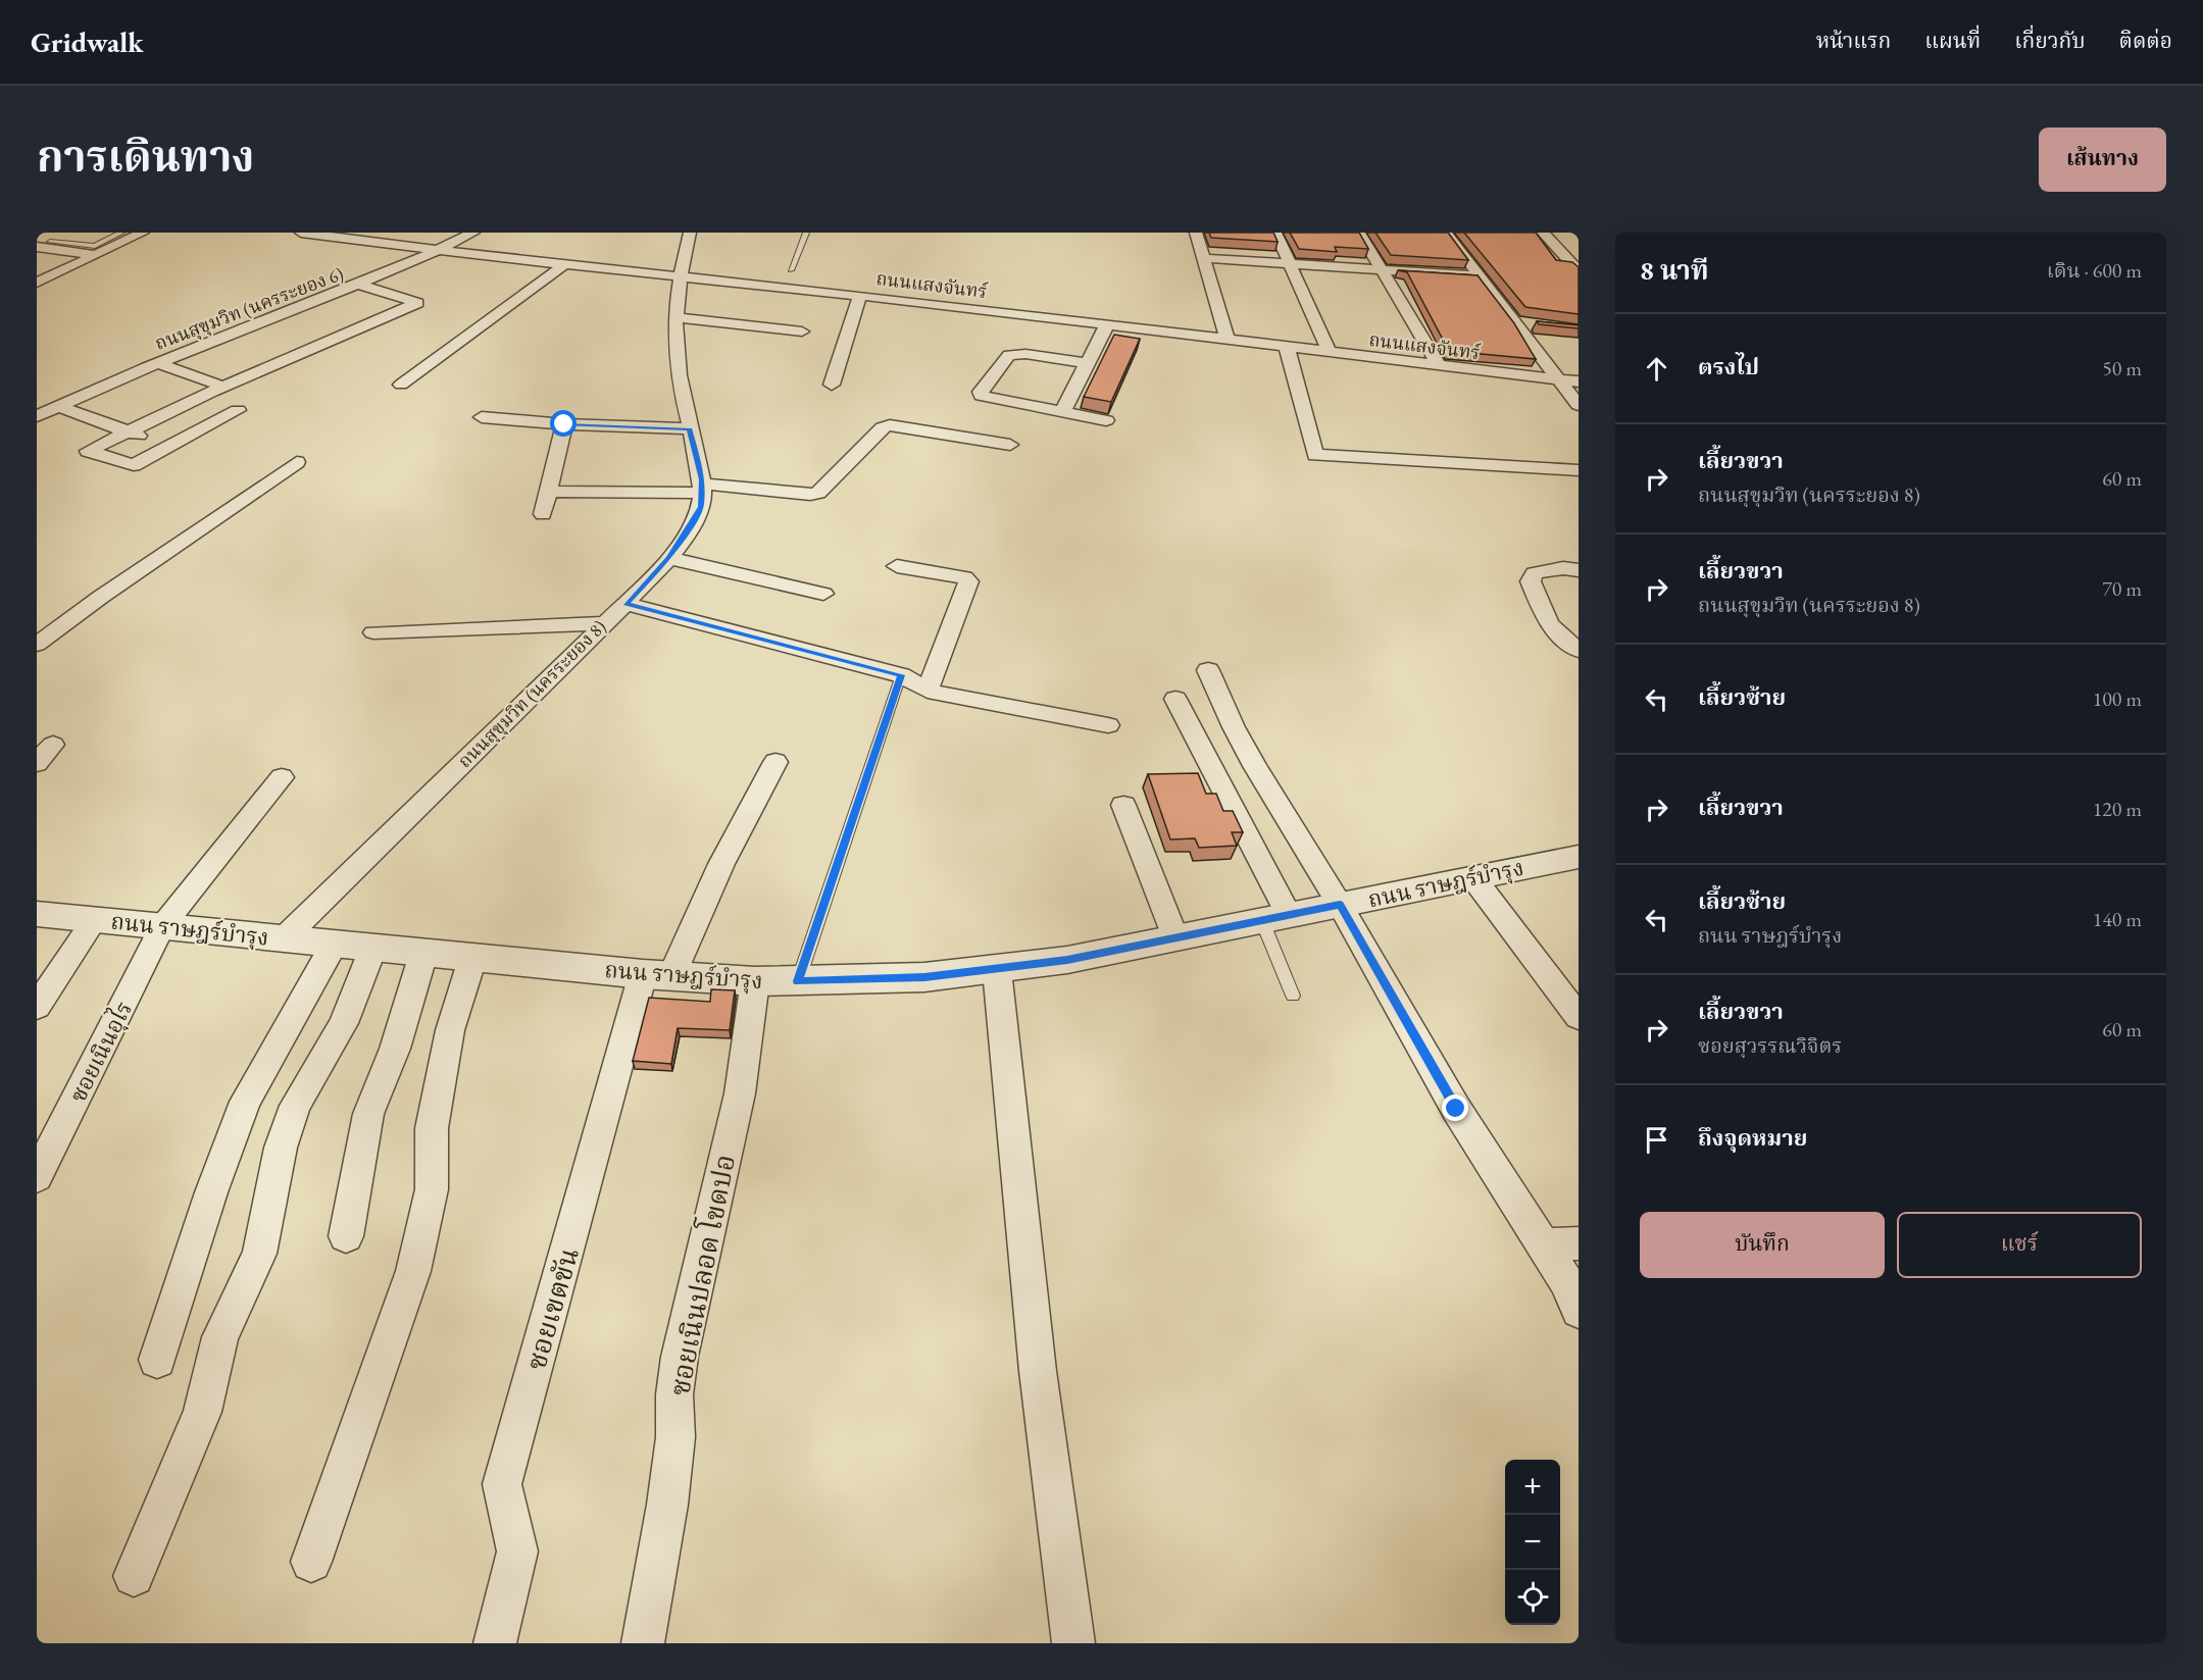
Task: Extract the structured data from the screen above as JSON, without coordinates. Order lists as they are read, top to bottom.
{
  "streets": {
    "street": [
      "ถนนแสงจันทร์",
      "ถนนสุขุมวิท (นครระยอง 6)",
      "ถนนสุขุมวิท (นครระยอง 8)",
      "ถนน ราษฎร์บำรุง",
      "ซอยเนินอุไร",
      "ซอยเนินปลอด โขดปอ",
      "ซอยเขตขัน"
    ]
  },
  "crossings": [
    ["ถนนแสงจันทร์", "ถนนสุขุมวิท (นครระยอง 6)"],
    ["ถนนสุขุมวิท (นครระยอง 8)", "ถนน ราษฎร์บำรุง"],
    ["ถนน ราษฎร์บำรุง", "ซอยเนินอุไร"],
    ["ถนน ราษฎร์บำรุง", "ซอยเนินปลอด โขดปอ"],
    ["ถนน ราษฎร์บำรุง", "ซอยเขตขัน"]
  ],
  "page": {
    "header": "Gridwalk",
    "nav": [
      "หน้าแรก",
      "แผนที่",
      "เกี่ยวกับ",
      "ติดต่อ"
    ],
    "title": "การเดินทาง",
    "buttons": [
      "เส้นทาง",
      ["บันทึก", "แชร์"]
    ],
    "heading": ["8 นาที", "เดิน · 600 m"],
    "list": [
      ["ตรงไป", "50 m"],
      ["เลี้ยวขวา", "ถนนสุขุมวิท (นครระยอง 8)", "60 m"],
      ["เลี้ยวขวา", "ถนนสุขุมวิท (นครระยอง 8)", "70 m"],
      ["เลี้ยวซ้าย", "100 m"],
      ["เลี้ยวขวา", "120 m"],
      ["เลี้ยวซ้าย", "ถนน ราษฎร์บำรุง", "140 m"],
      ["เลี้ยวขวา", "ซอยสุวรรณวิจิตร", "60 m"],
      "ถึงจุดหมาย"
    ],
    "map_buttons": ["+", "−"]
  }
}
